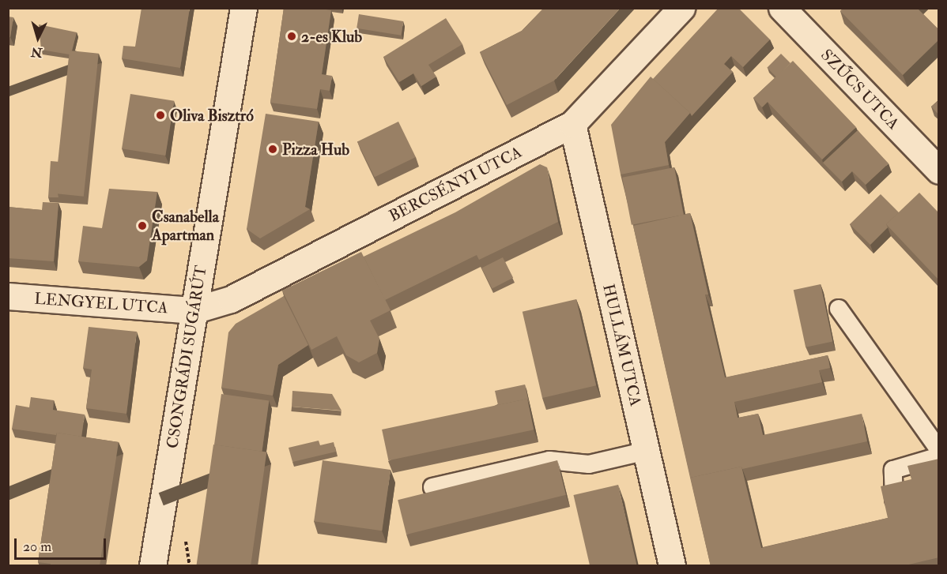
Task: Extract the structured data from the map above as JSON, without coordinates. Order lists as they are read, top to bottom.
{
  "streets": {
    "street": [
      "SZŰCS UTCA",
      "BERCSÉNYI UTCA",
      "LENGYEL UTCA",
      "HULLÁM UTCA",
      "CSONGRÁDI SUGÁRÚT"
    ]
  },
  "crossings": [
    ["BERCSÉNYI UTCA", "LENGYEL UTCA"],
    ["BERCSÉNYI UTCA", "HULLÁM UTCA"],
    ["BERCSÉNYI UTCA", "CSONGRÁDI SUGÁRÚT"],
    ["LENGYEL UTCA", "CSONGRÁDI SUGÁRÚT"]
  ],
  "places": [
    "2-es Klub",
    "Oliva Bisztró",
    "Pizza Hub",
    "Csanabella Apartman"
  ],
  "scale_bar": "20 m",
  "north": "bottom"
}
